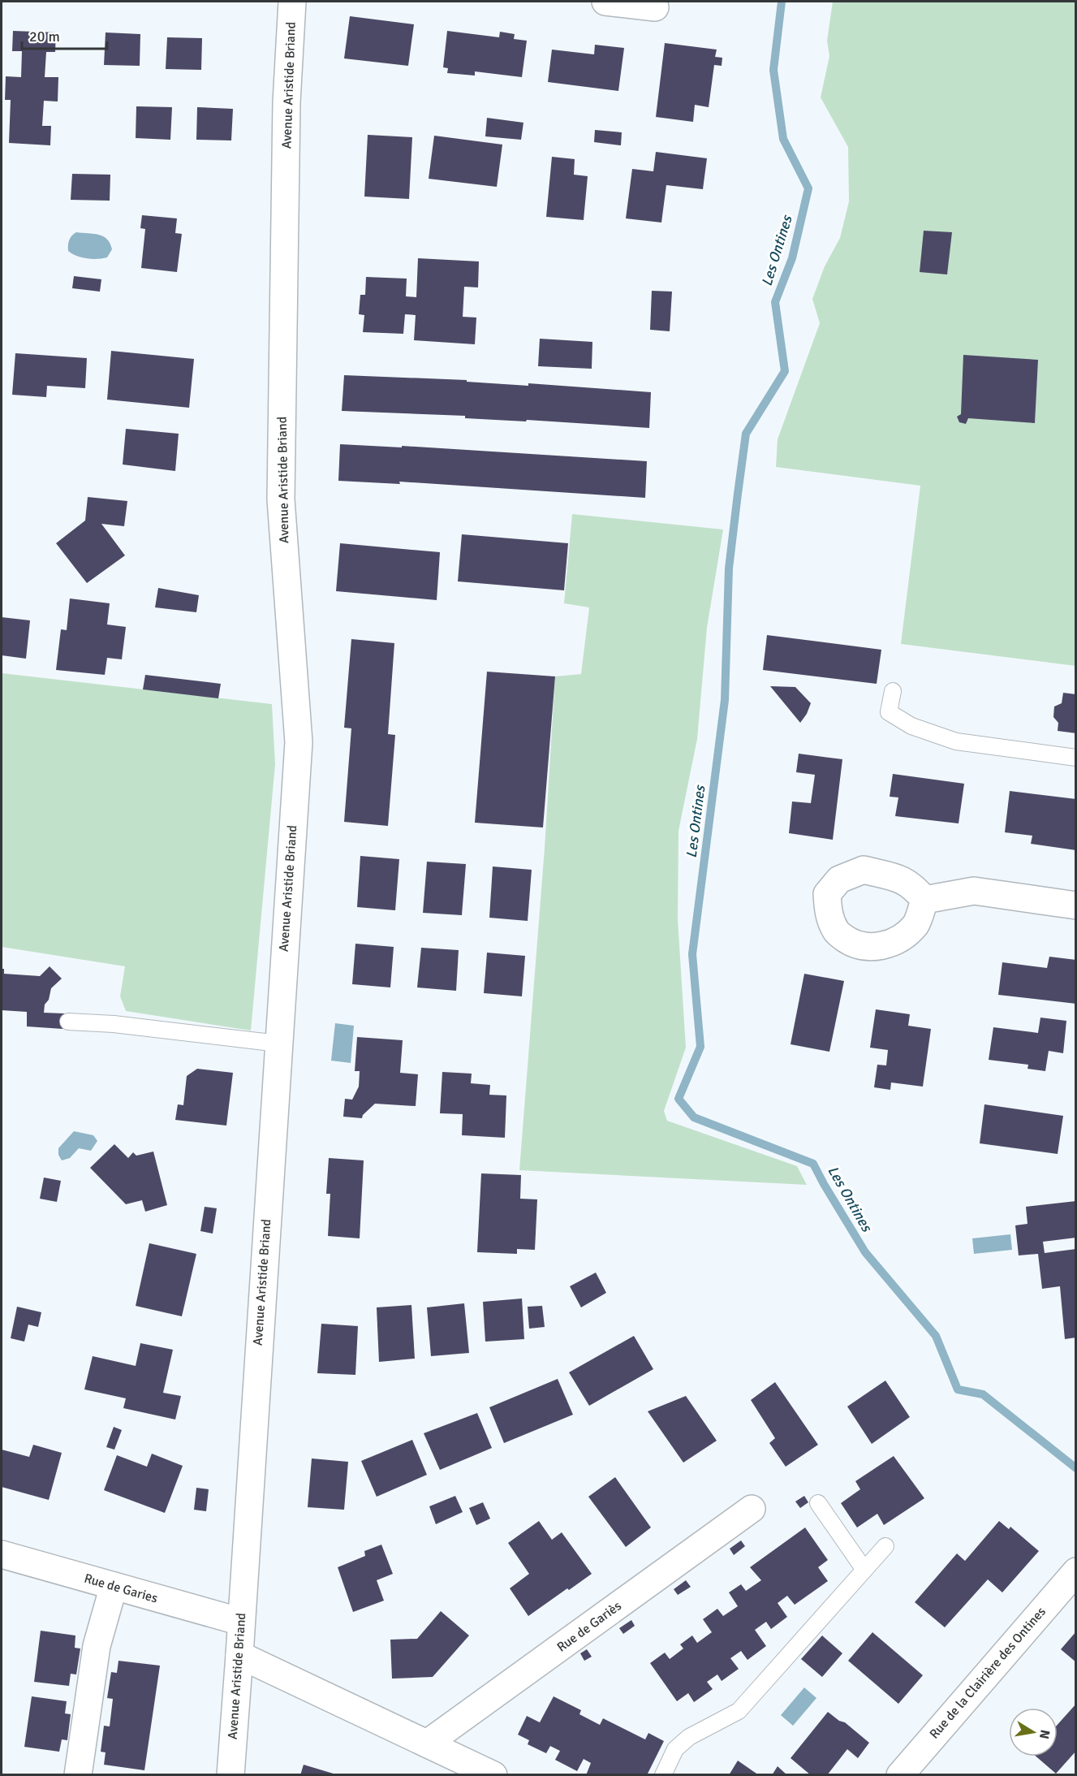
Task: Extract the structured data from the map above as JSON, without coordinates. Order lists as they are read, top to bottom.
{
  "streets": {
    "street": [
      "Avenue Aristide Briand",
      "Rue de Garies",
      "Rue de Gariès",
      "Rue de la Clairière des Ontines"
    ]
  },
  "crossings": [
    ["Avenue Aristide Briand", "Rue de Garies"]
  ],
  "water": ["Les Ontines"],
  "scale_bar": "20 m",
  "north": "right"
}
